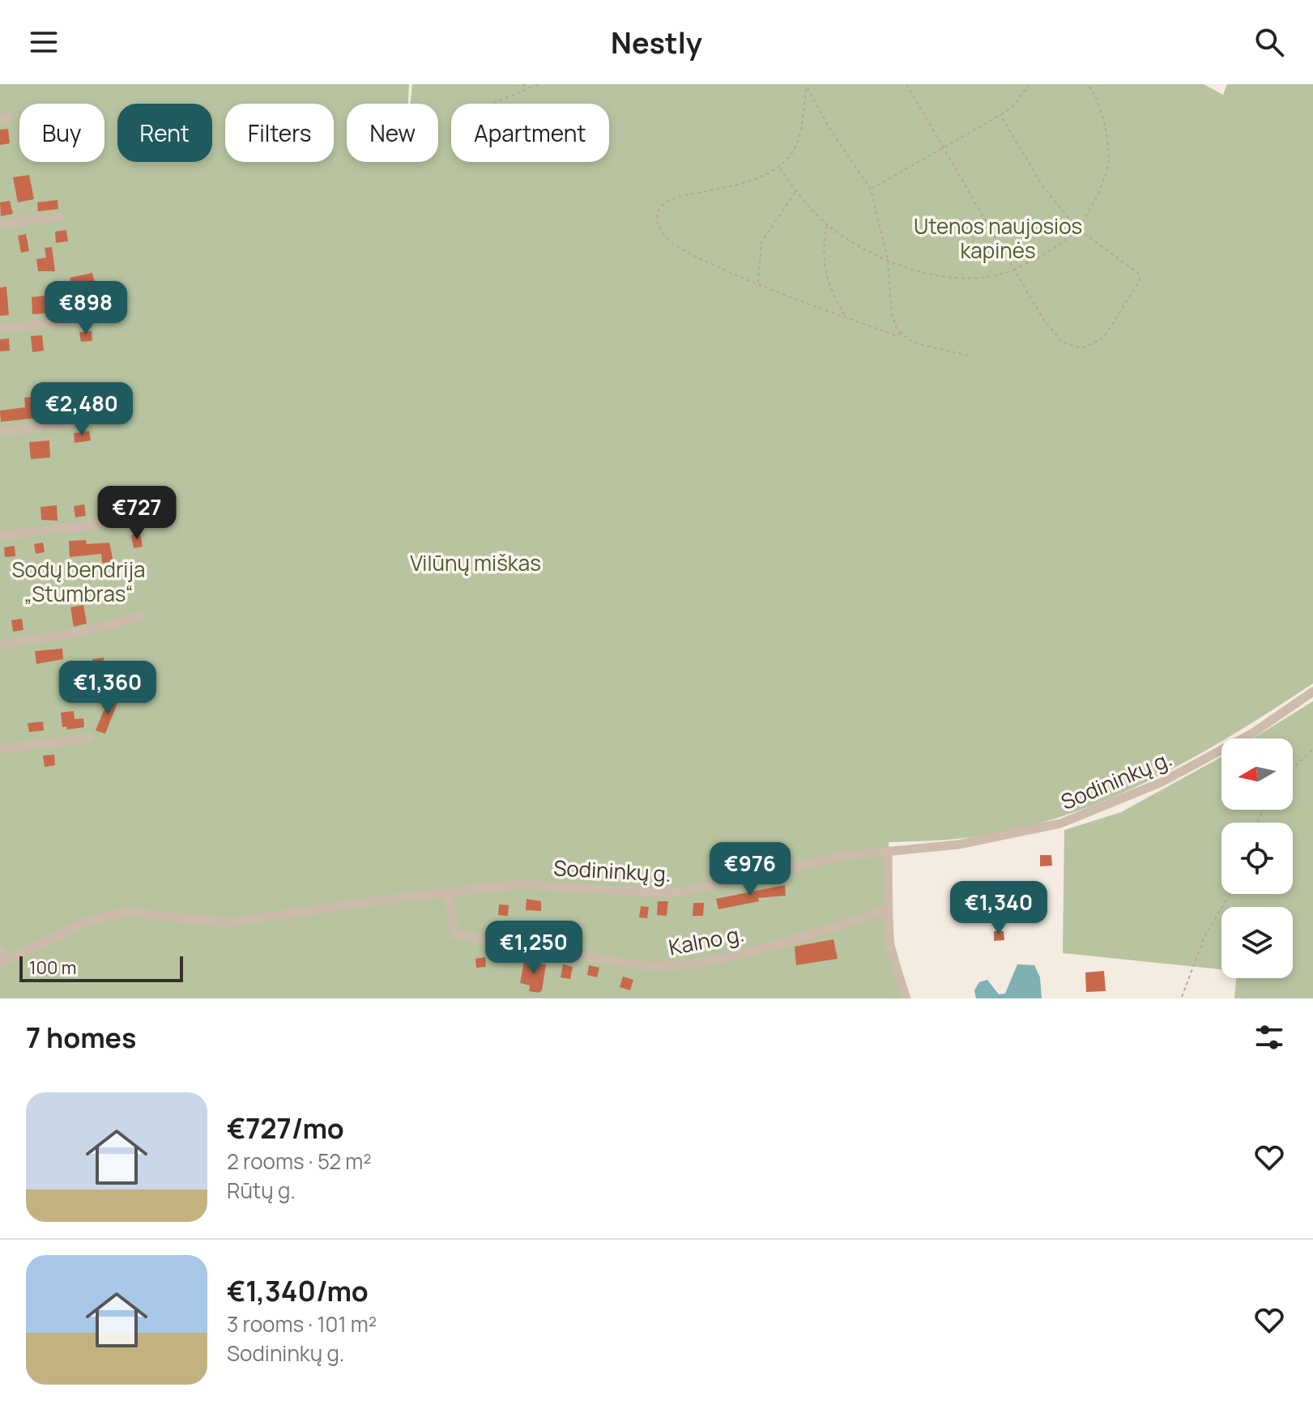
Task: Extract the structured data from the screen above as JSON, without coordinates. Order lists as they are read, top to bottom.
{
  "streets": {
    "street": ["Sodininkų g.", "Kalno g."]
  },
  "crossings": [
    ["Sodininkų g.", "Kalno g."]
  ],
  "parks": ["Utenos naujosios kapinės", "Vilūnų miškas", "Sodų bendrija „Stumbras“"],
  "scale_bar": "100 m",
  "north": "left",
  "page": {
    "header": "Nestly",
    "chip": [
      "Buy",
      "Rent",
      "Filters",
      "New",
      "Apartment"
    ],
    "price": [
      "€898",
      "€2,480",
      "€727",
      "€1,360",
      "€976",
      "€1,340",
      "€1,250"
    ],
    "scale": "100 m",
    "heading": "7 homes",
    "list": [
      {
        "name": "€727/mo",
        "note": "2 rooms · 52 m² · Rūtų g."
      },
      {
        "name": "€1,340/mo",
        "note": "3 rooms · 101 m² · Sodininkų g."
      }
    ]
  }
}
